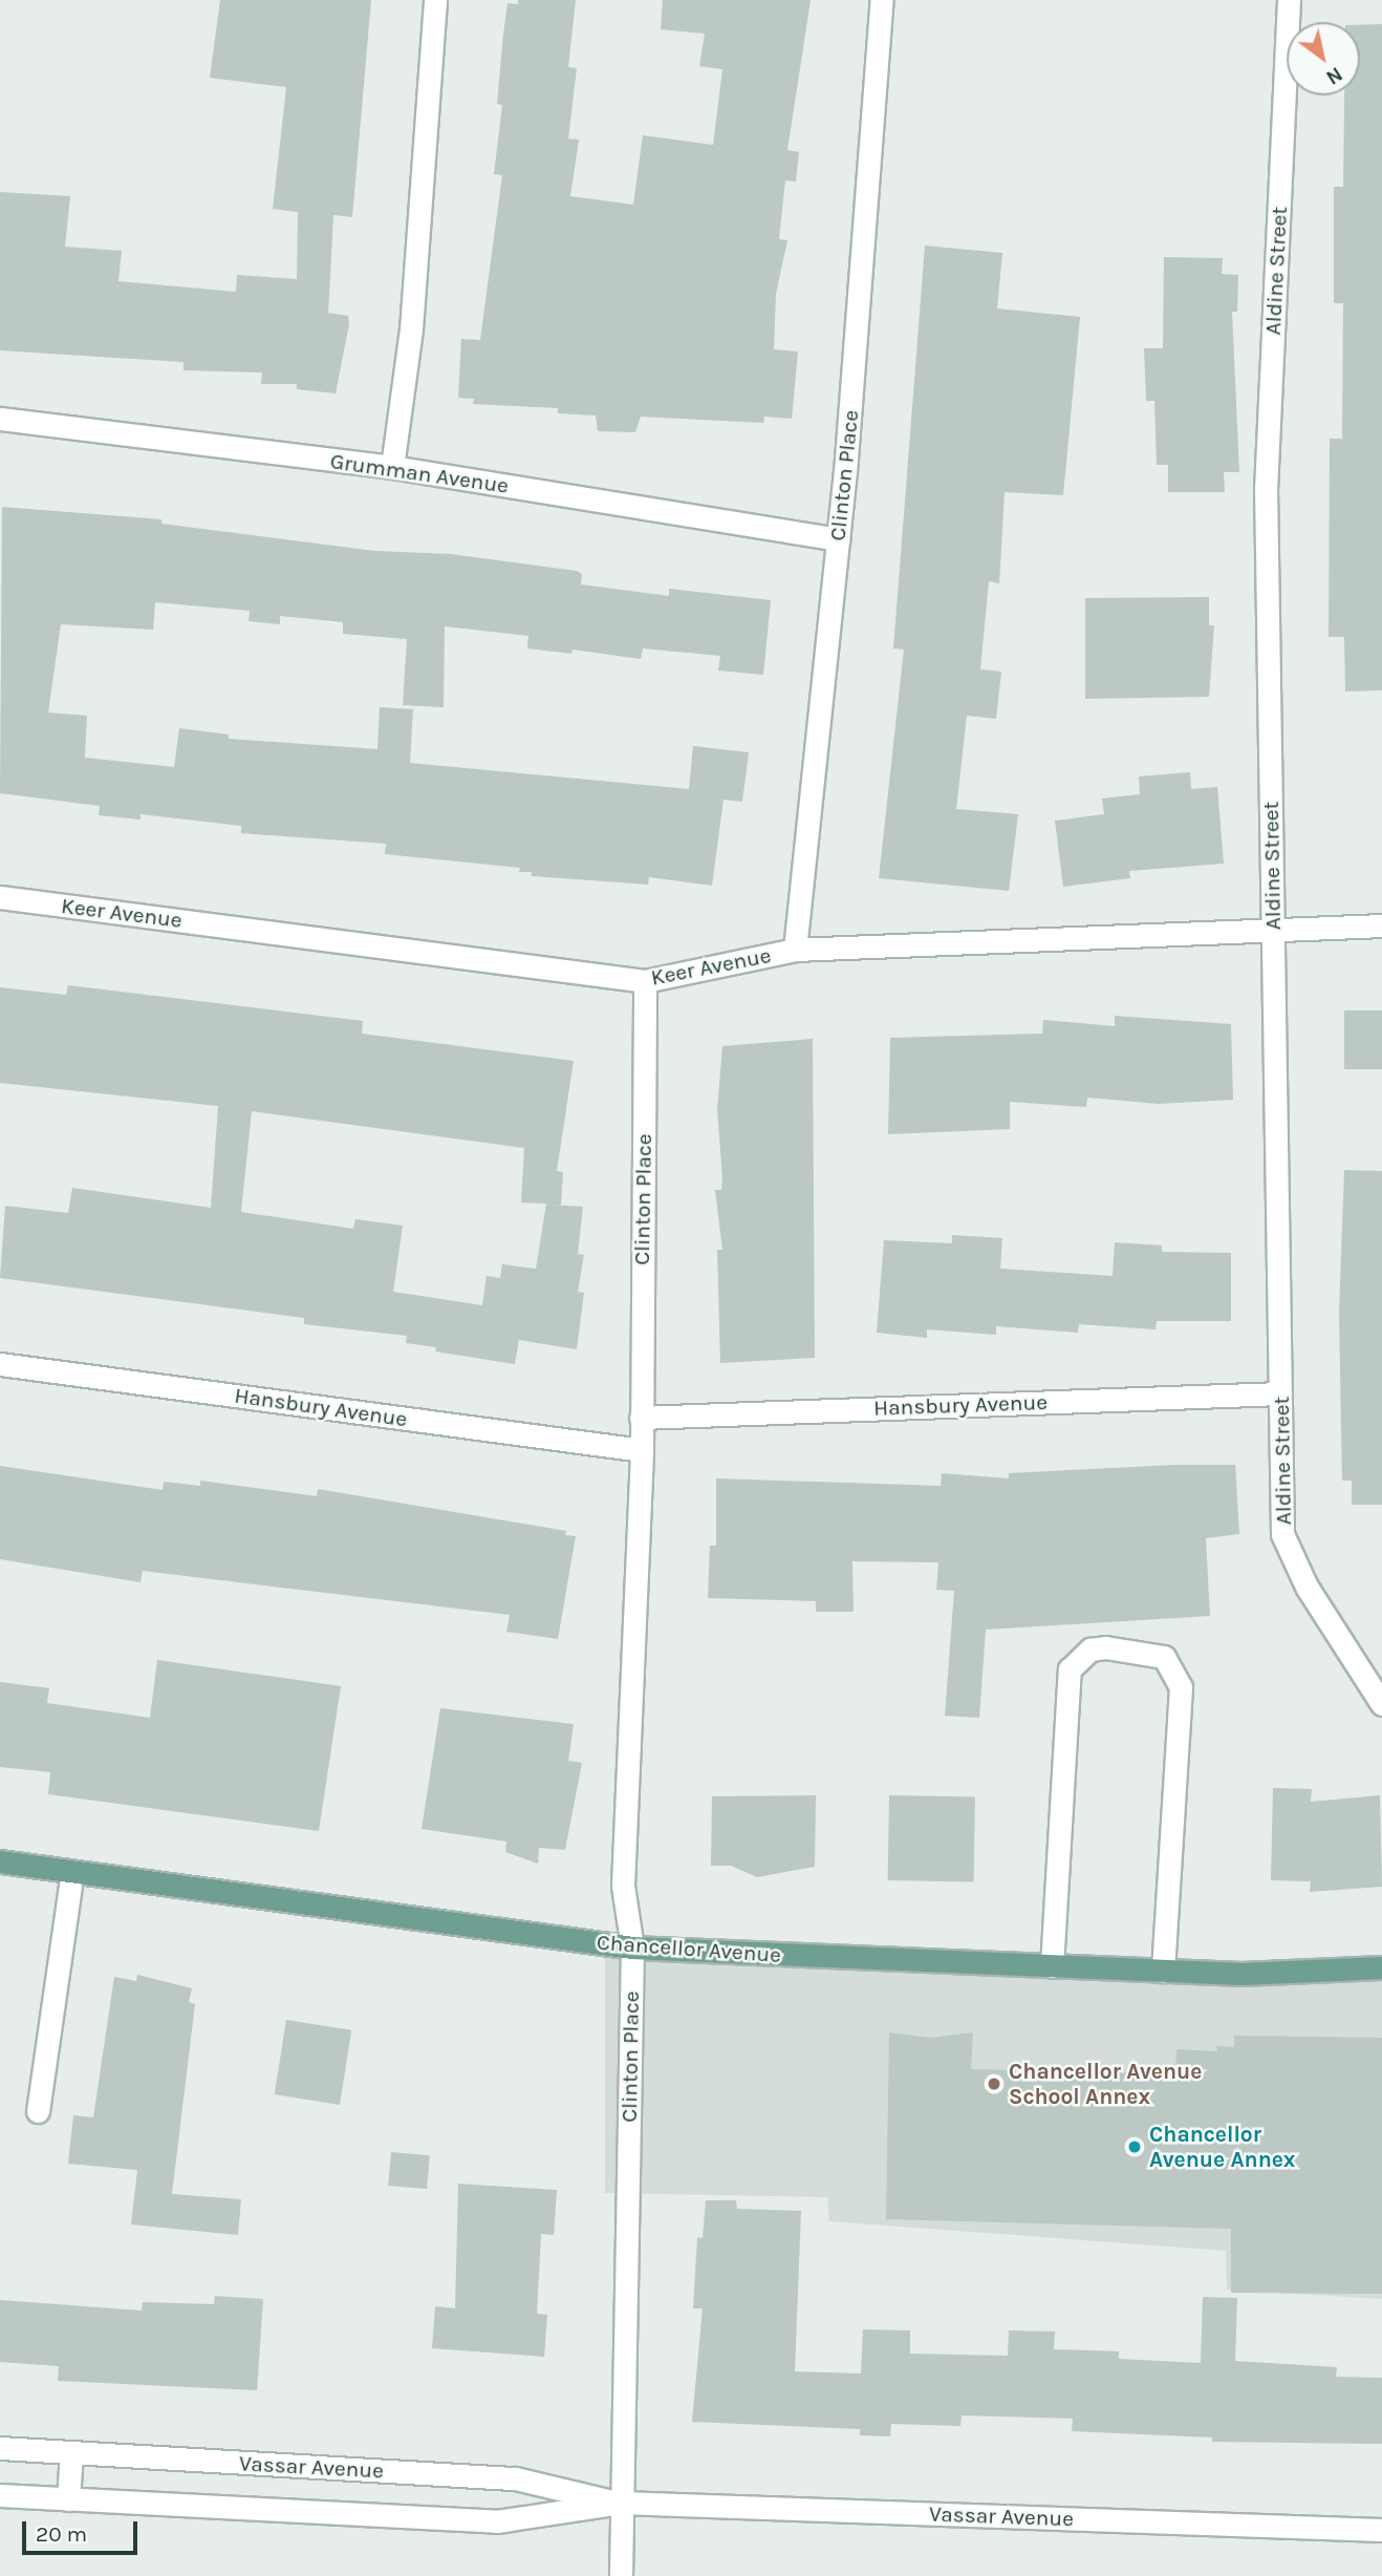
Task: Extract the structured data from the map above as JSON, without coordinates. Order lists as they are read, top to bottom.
{
  "streets": {
    "main road": ["Chancellor Avenue"],
    "street": [
      "Aldine Street",
      "Grumman Avenue",
      "Clinton Place",
      "Keer Avenue",
      "Hansbury Avenue",
      "Vassar Avenue"
    ]
  },
  "crossings": [
    ["Aldine Street", "Keer Avenue"],
    ["Aldine Street", "Hansbury Avenue"],
    ["Grumman Avenue", "Clinton Place"],
    ["Clinton Place", "Keer Avenue"],
    ["Clinton Place", "Hansbury Avenue"],
    ["Clinton Place", "Chancellor Avenue"],
    ["Clinton Place", "Vassar Avenue"]
  ],
  "places": ["Chancellor Avenue School Annex", "Chancellor Avenue Annex"],
  "scale_bar": "20 m",
  "north": "bottom right"
}
